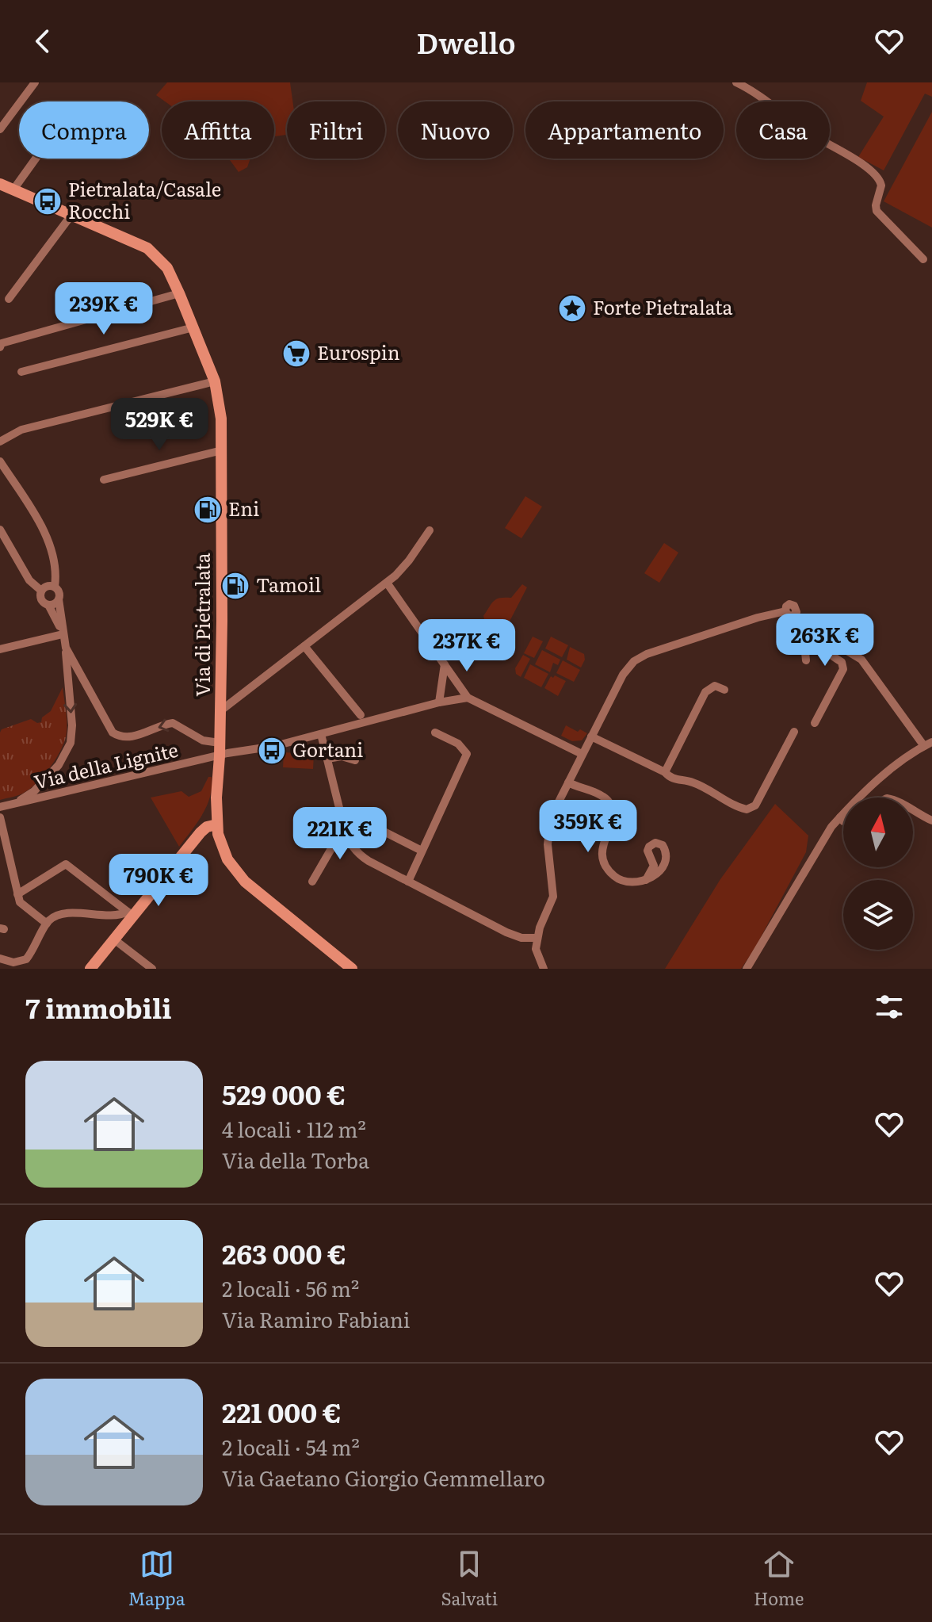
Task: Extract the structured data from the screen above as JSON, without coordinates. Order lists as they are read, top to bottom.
{
  "streets": {
    "street": ["Via di Pietralata", "Via della Lignite"]
  },
  "crossings": [
    ["Via di Pietralata", "Via della Lignite"]
  ],
  "places": {
    "bus stop": ["Pietralata/Casale Rocchi", "Gortani"],
    "place": ["Forte Pietralata"],
    "supermarket": ["Eurospin"],
    "fuel station": ["Eni", "Tamoil"]
  },
  "north": "top",
  "page": {
    "header": "Dwello",
    "chip": [
      "Compra",
      "Affitta",
      "Filtri",
      "Nuovo",
      "Appartamento",
      "Casa"
    ],
    "price": [
      "239K €",
      "529K €",
      "263K €",
      "237K €",
      "359K €",
      "221K €",
      "790K €"
    ],
    "heading": "7 immobili",
    "list": [
      {
        "name": "529 000 €",
        "note": "4 locali · 112 m² · Via della Torba"
      },
      {
        "name": "263 000 €",
        "note": "2 locali · 56 m² · Via Ramiro Fabiani"
      },
      {
        "name": "221 000 €",
        "note": "2 locali · 54 m² · Via Gaetano Giorgio Gemmellaro"
      }
    ],
    "tabs": ["Mappa", "Salvati", "Home"]
  }
}
